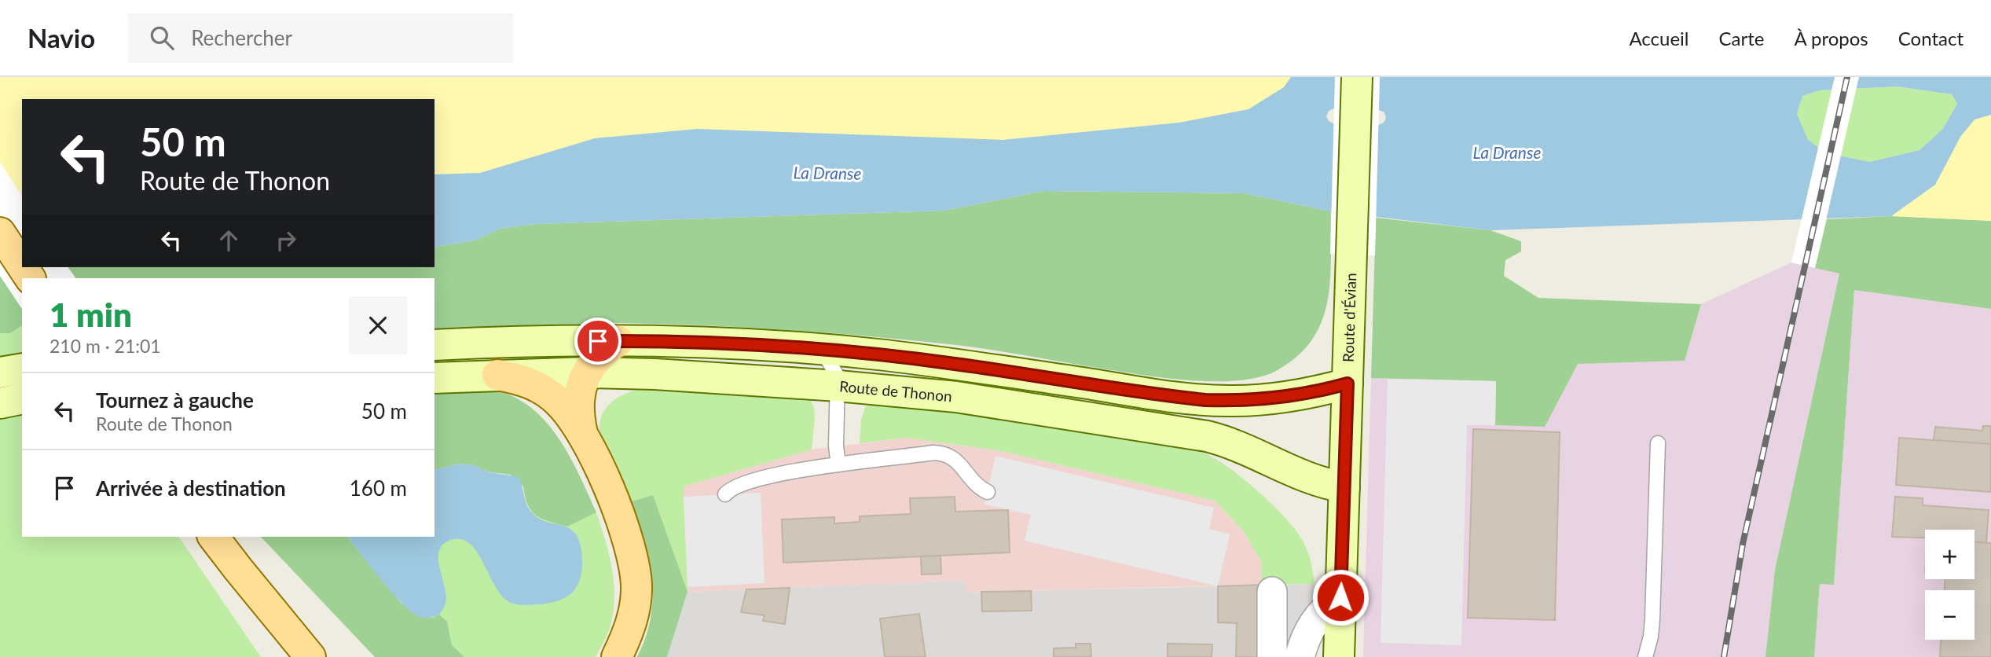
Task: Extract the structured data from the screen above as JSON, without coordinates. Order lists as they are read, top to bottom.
{
  "streets": {
    "main road": ["Route d'Évian", "Route de Thonon"]
  },
  "crossings": [
    ["Route d'Évian", "Route de Thonon"]
  ],
  "water": ["La Dranse"],
  "page": {
    "header": "Navio",
    "search": "Rechercher",
    "nav": [
      "Accueil",
      "Carte",
      "À propos",
      "Contact"
    ],
    "turn": ["50 m", "Route de Thonon"],
    "heading": ["1 min", "210 m · 21:01"],
    "list": [
      {
        "name": "Tournez à gauche",
        "note": "Route de Thonon",
        "value": "50 m"
      },
      {
        "name": "Arrivée à destination",
        "value": "160 m"
      }
    ],
    "map_buttons": ["+", "−"]
  }
}
